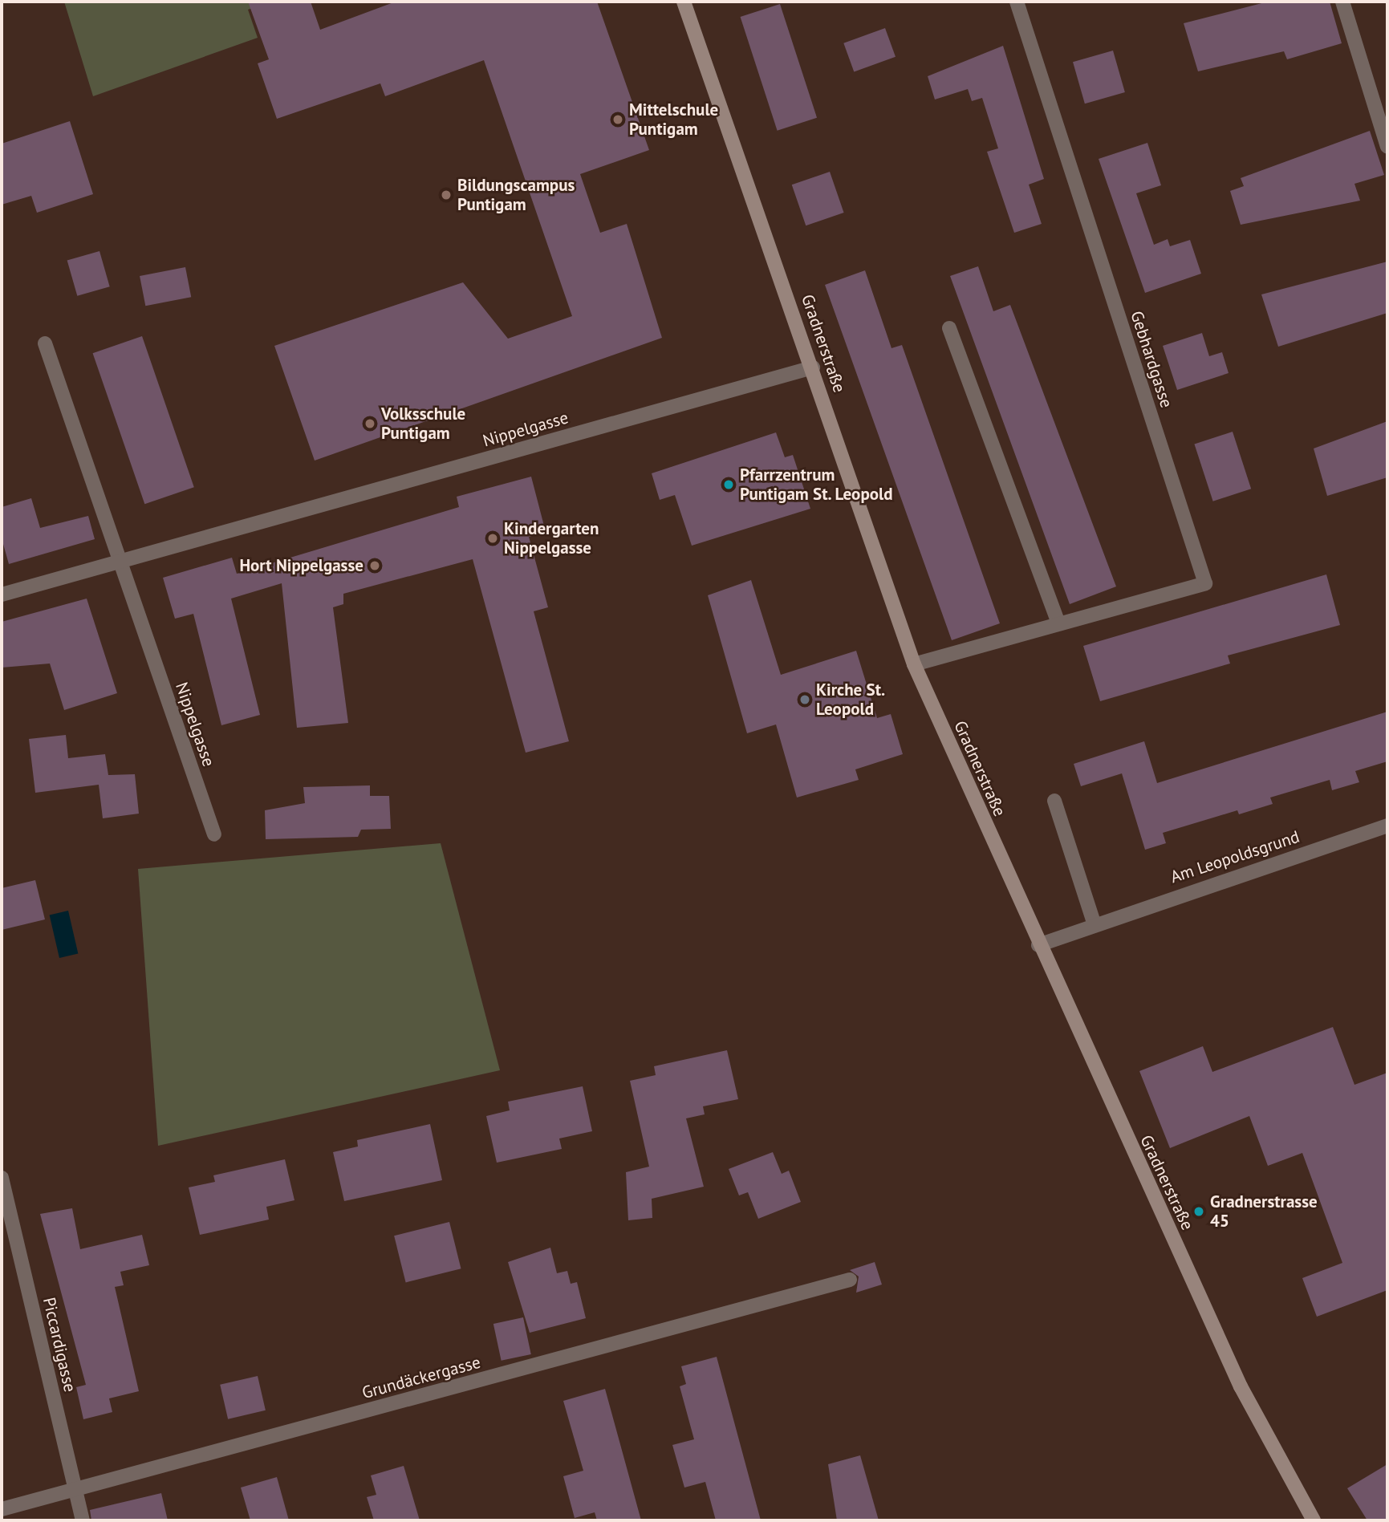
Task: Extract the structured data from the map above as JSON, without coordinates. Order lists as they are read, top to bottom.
{
  "streets": {
    "main road": ["Gradnerstraße"],
    "street": [
      "Gebhardgasse",
      "Nippelgasse",
      "Am Leopoldsgrund",
      "Piccardigasse",
      "Grundäckergasse"
    ]
  },
  "crossings": [
    ["Gradnerstraße", "Gebhardgasse"],
    ["Gradnerstraße", "Nippelgasse"],
    ["Gradnerstraße", "Am Leopoldsgrund"],
    ["Piccardigasse", "Grundäckergasse"]
  ],
  "places": [
    "Mittelschule Puntigam",
    "Bildungscampus Puntigam",
    "Volksschule Puntigam",
    "Pfarrzentrum Puntigam St. Leopold",
    "Kindergarten Nippelgasse",
    "Hort Nippelgasse",
    "Kirche St. Leopold",
    "Gradnerstrasse 45"
  ]
}
